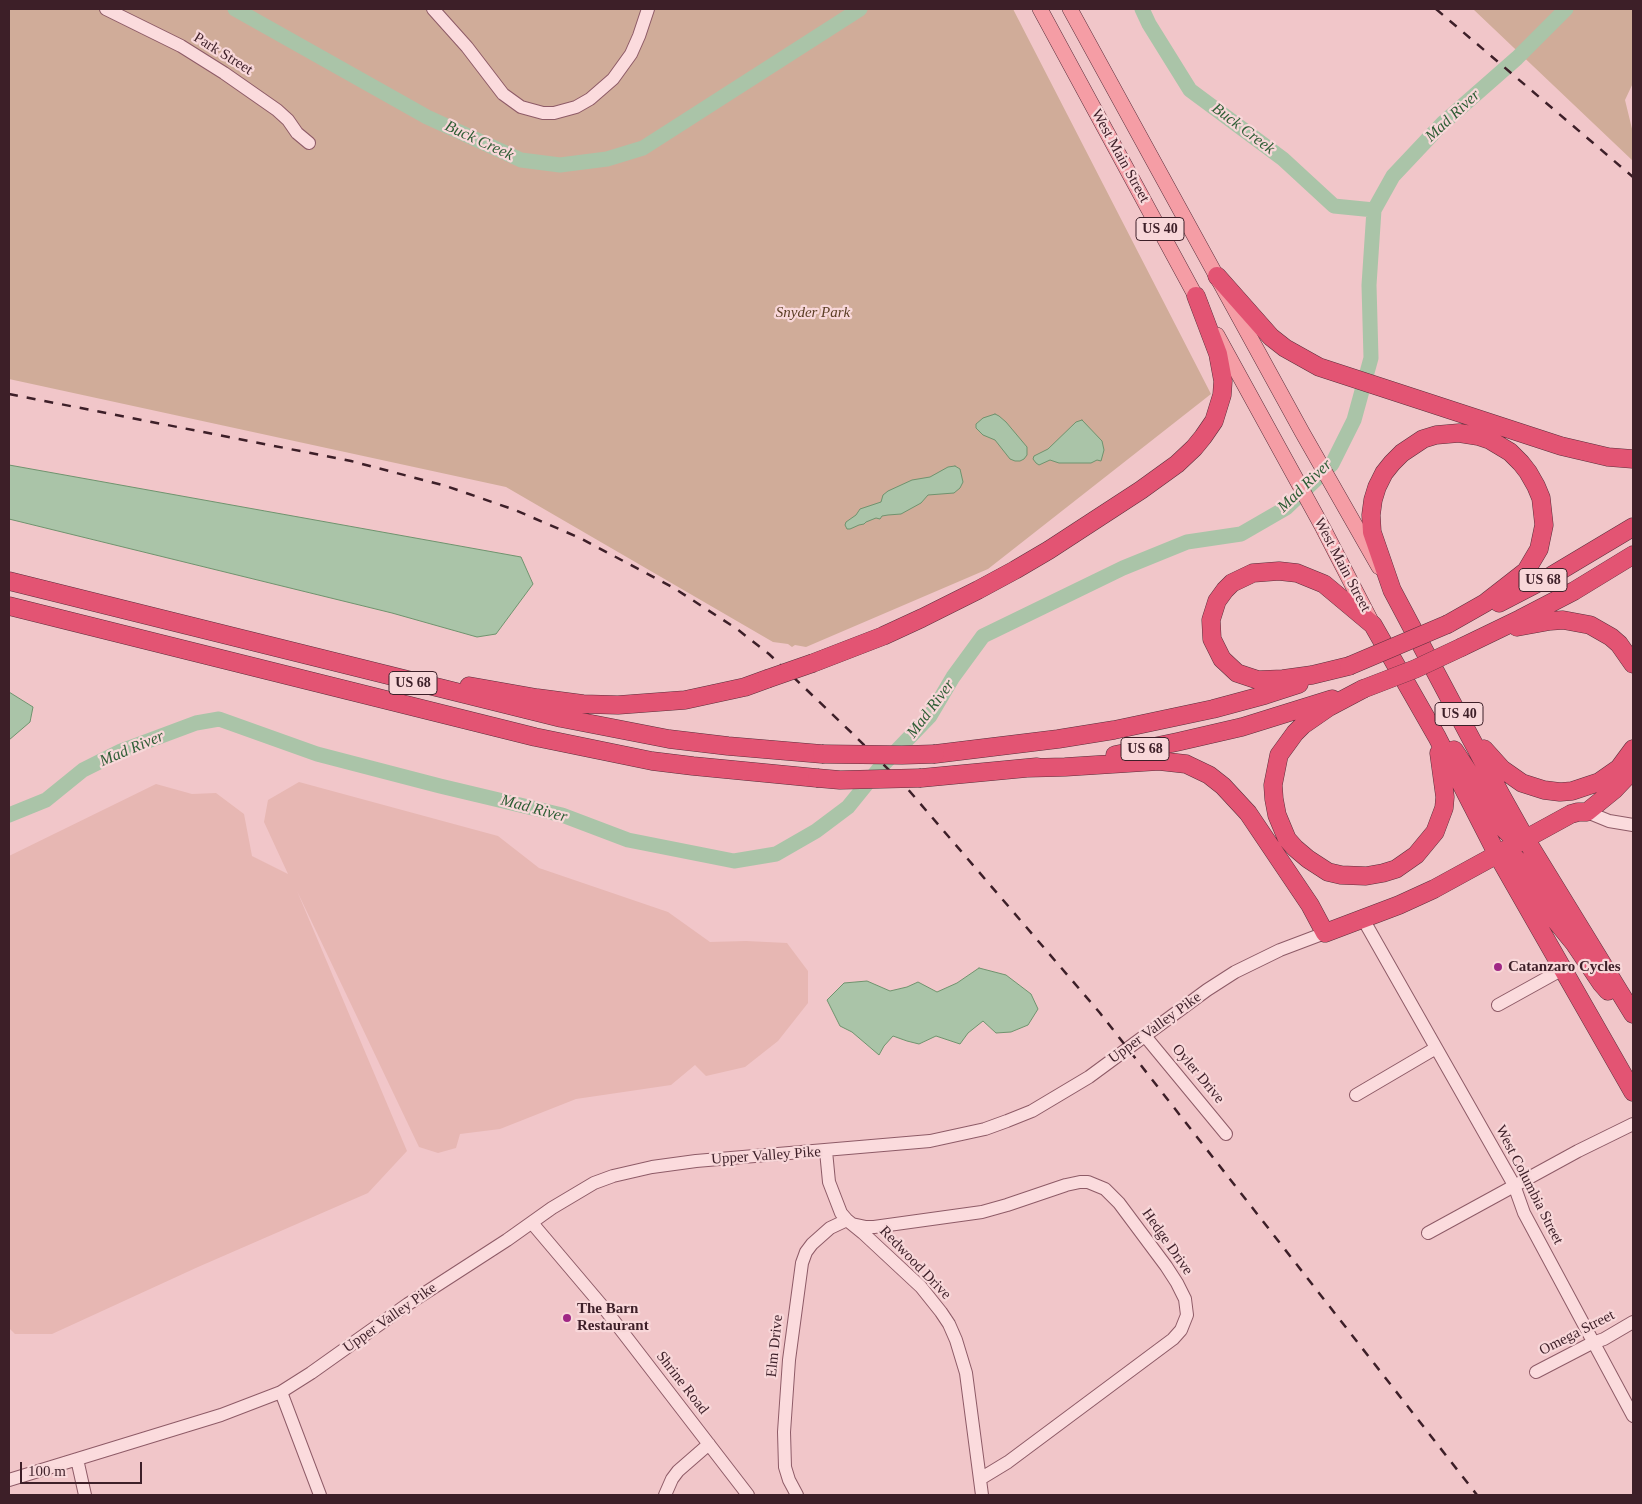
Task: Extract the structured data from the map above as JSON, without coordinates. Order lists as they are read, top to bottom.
{
  "streets": {
    "highway": [
      "West Main Street",
      "US 40",
      "US 68",
      "Upper Valley Pike"
    ],
    "street": [
      "Park Street",
      "Oyler Drive",
      "West Columbia Street",
      "Hedge Drive",
      "Redwood Drive",
      "Omega Street",
      "Elm Drive",
      "Shrine Road"
    ]
  },
  "crossings": [
    ["West Main Street", "Upper Valley Pike"],
    ["Upper Valley Pike", "Oyler Drive"],
    ["Upper Valley Pike", "West Columbia Street"],
    ["Upper Valley Pike", "Redwood Drive"],
    ["Upper Valley Pike", "Shrine Road"],
    ["West Columbia Street", "Omega Street"],
    ["Hedge Drive", "Redwood Drive"],
    ["Hedge Drive", "Elm Drive"],
    ["Redwood Drive", "Elm Drive"]
  ],
  "water": ["Mad River", "Buck Creek"],
  "parks": ["Snyder Park"],
  "places": ["Catanzaro Cycles", "The Barn Restaurant"],
  "scale_bar": "100 m"
}
